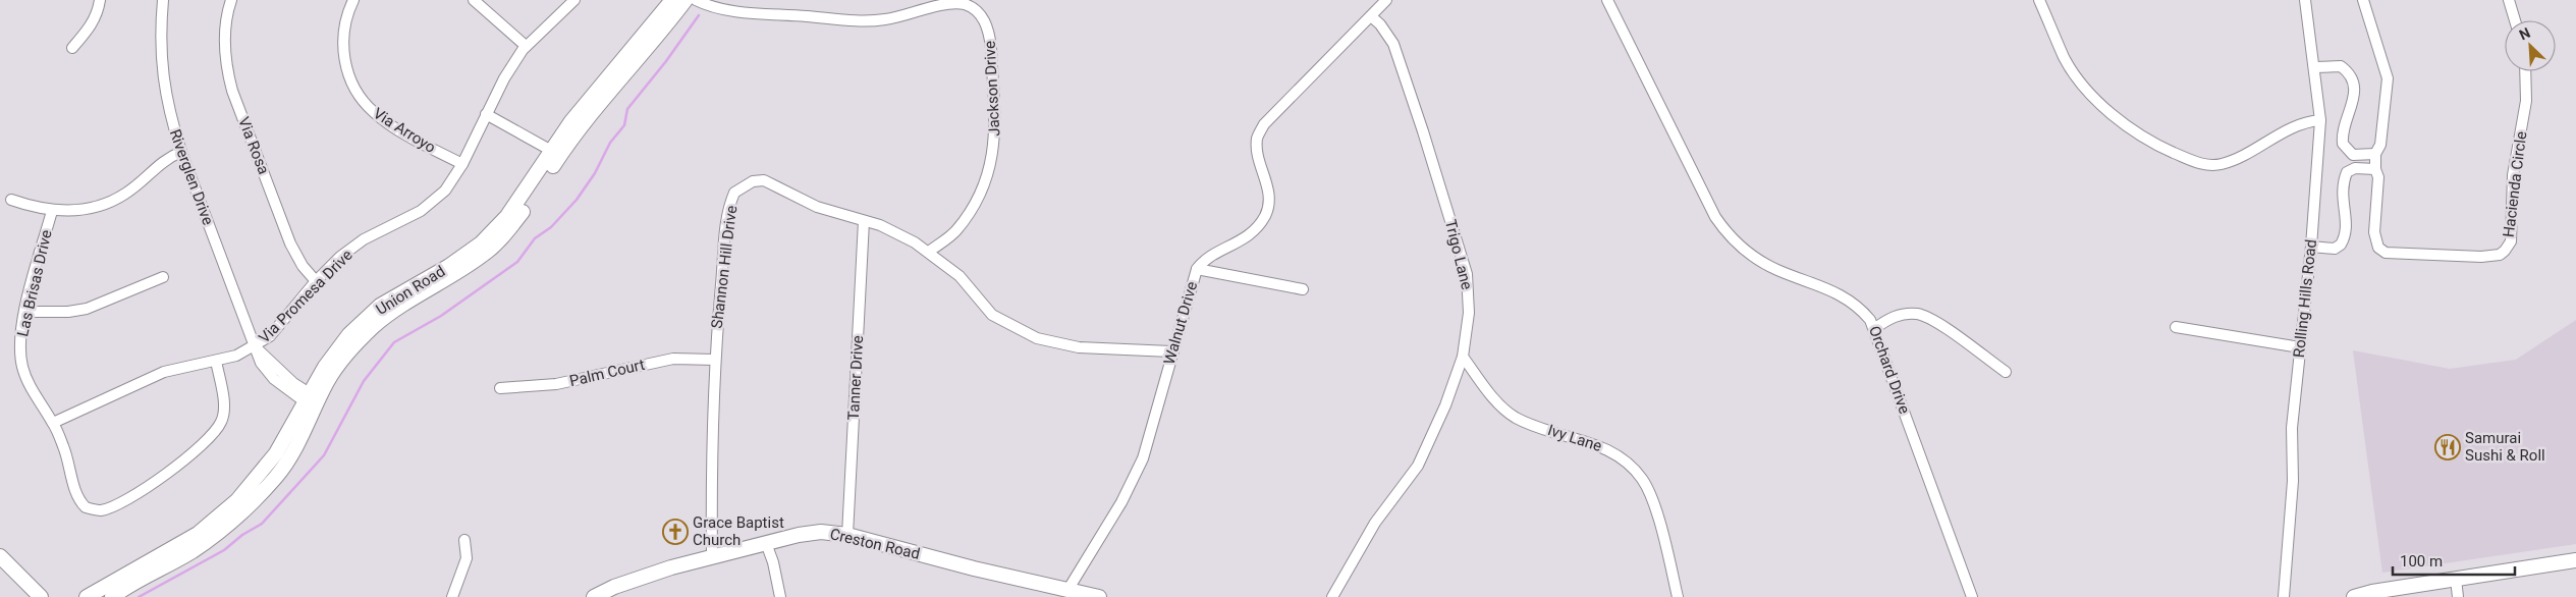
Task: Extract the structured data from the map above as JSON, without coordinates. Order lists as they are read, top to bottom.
{
  "streets": {
    "main road": ["Union Road", "Creston Road"],
    "street": [
      "Jackson Drive",
      "Via Arroyo",
      "Via Rosa",
      "Riverglen Drive",
      "Hacienda Circle",
      "Trigo Lane",
      "Shannon Hill Drive",
      "Las Brisas Drive",
      "Via Promesa Drive",
      "Rolling Hills Road",
      "Walnut Drive",
      "Orchard Drive",
      "Palm Court",
      "Tanner Drive",
      "Ivy Lane"
    ]
  },
  "crossings": [
    ["Jackson Drive", "Shannon Hill Drive"],
    ["Via Arroyo", "Via Promesa Drive"],
    ["Via Rosa", "Via Promesa Drive"],
    ["Riverglen Drive", "Union Road"],
    ["Riverglen Drive", "Via Promesa Drive"],
    ["Trigo Lane", "Walnut Drive"],
    ["Trigo Lane", "Ivy Lane"],
    ["Shannon Hill Drive", "Walnut Drive"],
    ["Shannon Hill Drive", "Palm Court"],
    ["Shannon Hill Drive", "Tanner Drive"],
    ["Shannon Hill Drive", "Creston Road"],
    ["Las Brisas Drive", "Via Promesa Drive"],
    ["Walnut Drive", "Creston Road"],
    ["Tanner Drive", "Creston Road"]
  ],
  "places": {
    "restaurant": ["Samurai Sushi & Roll"],
    "church": ["Grace Baptist Church"]
  },
  "scale_bar": "100 m",
  "north": "top left"
}
